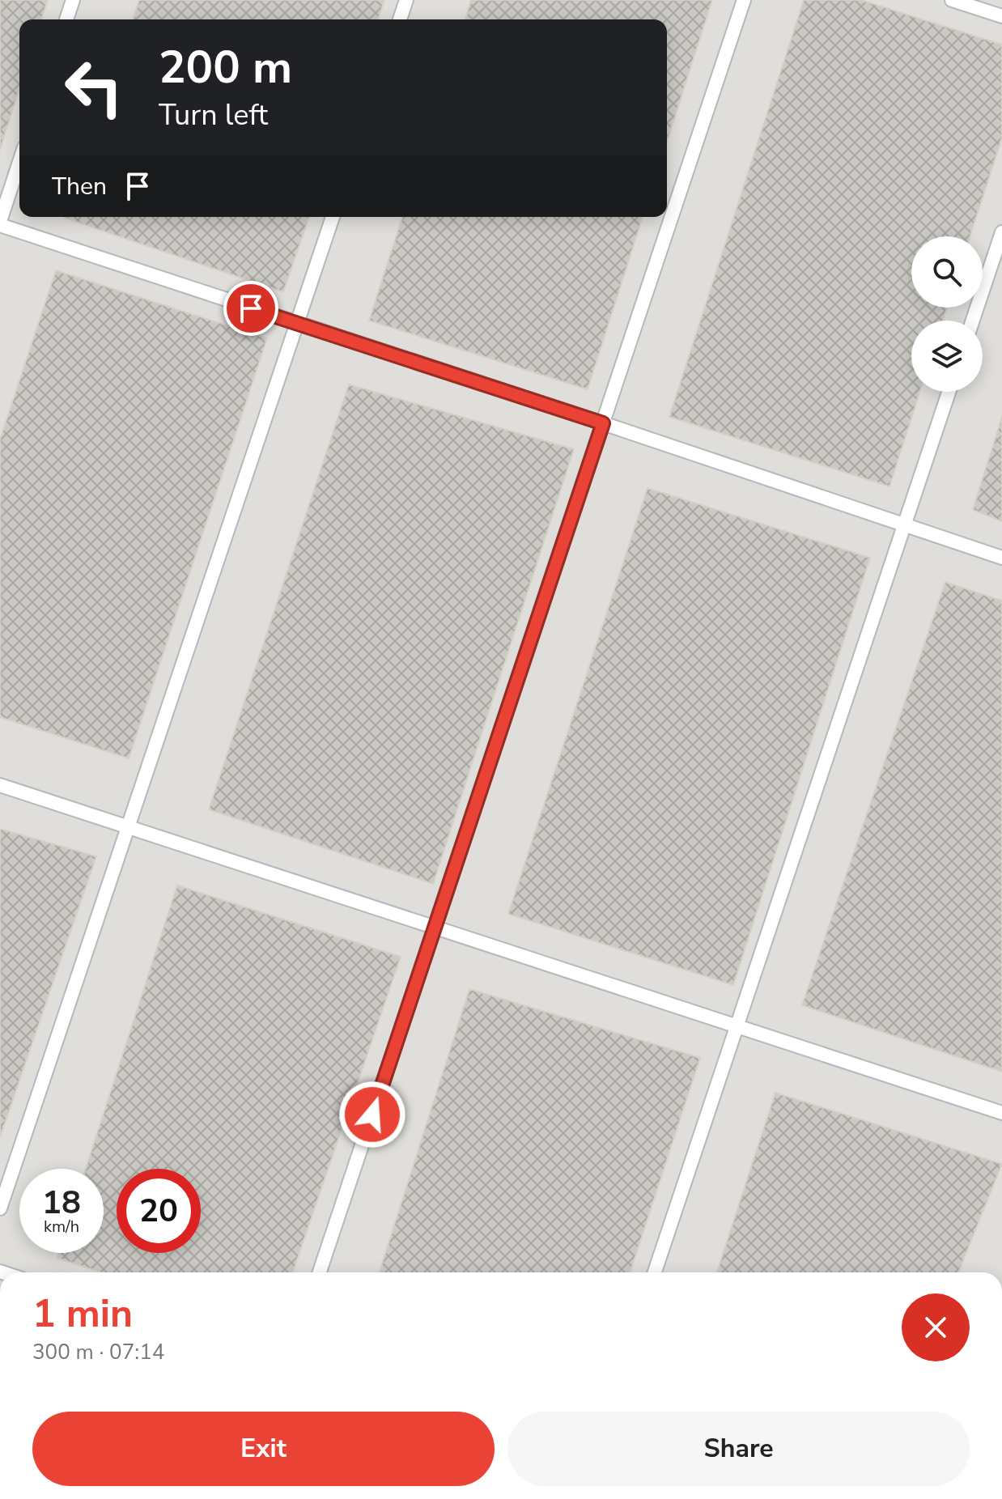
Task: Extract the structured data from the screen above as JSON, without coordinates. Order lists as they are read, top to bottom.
{
  "page": {
    "turn": ["200 m", "Turn left"],
    "then": "Then",
    "speed": "18 km/h",
    "limit": "20",
    "heading": ["1 min", "300 m · 07:14"],
    "buttons": ["Exit", "Share"]
  }
}
